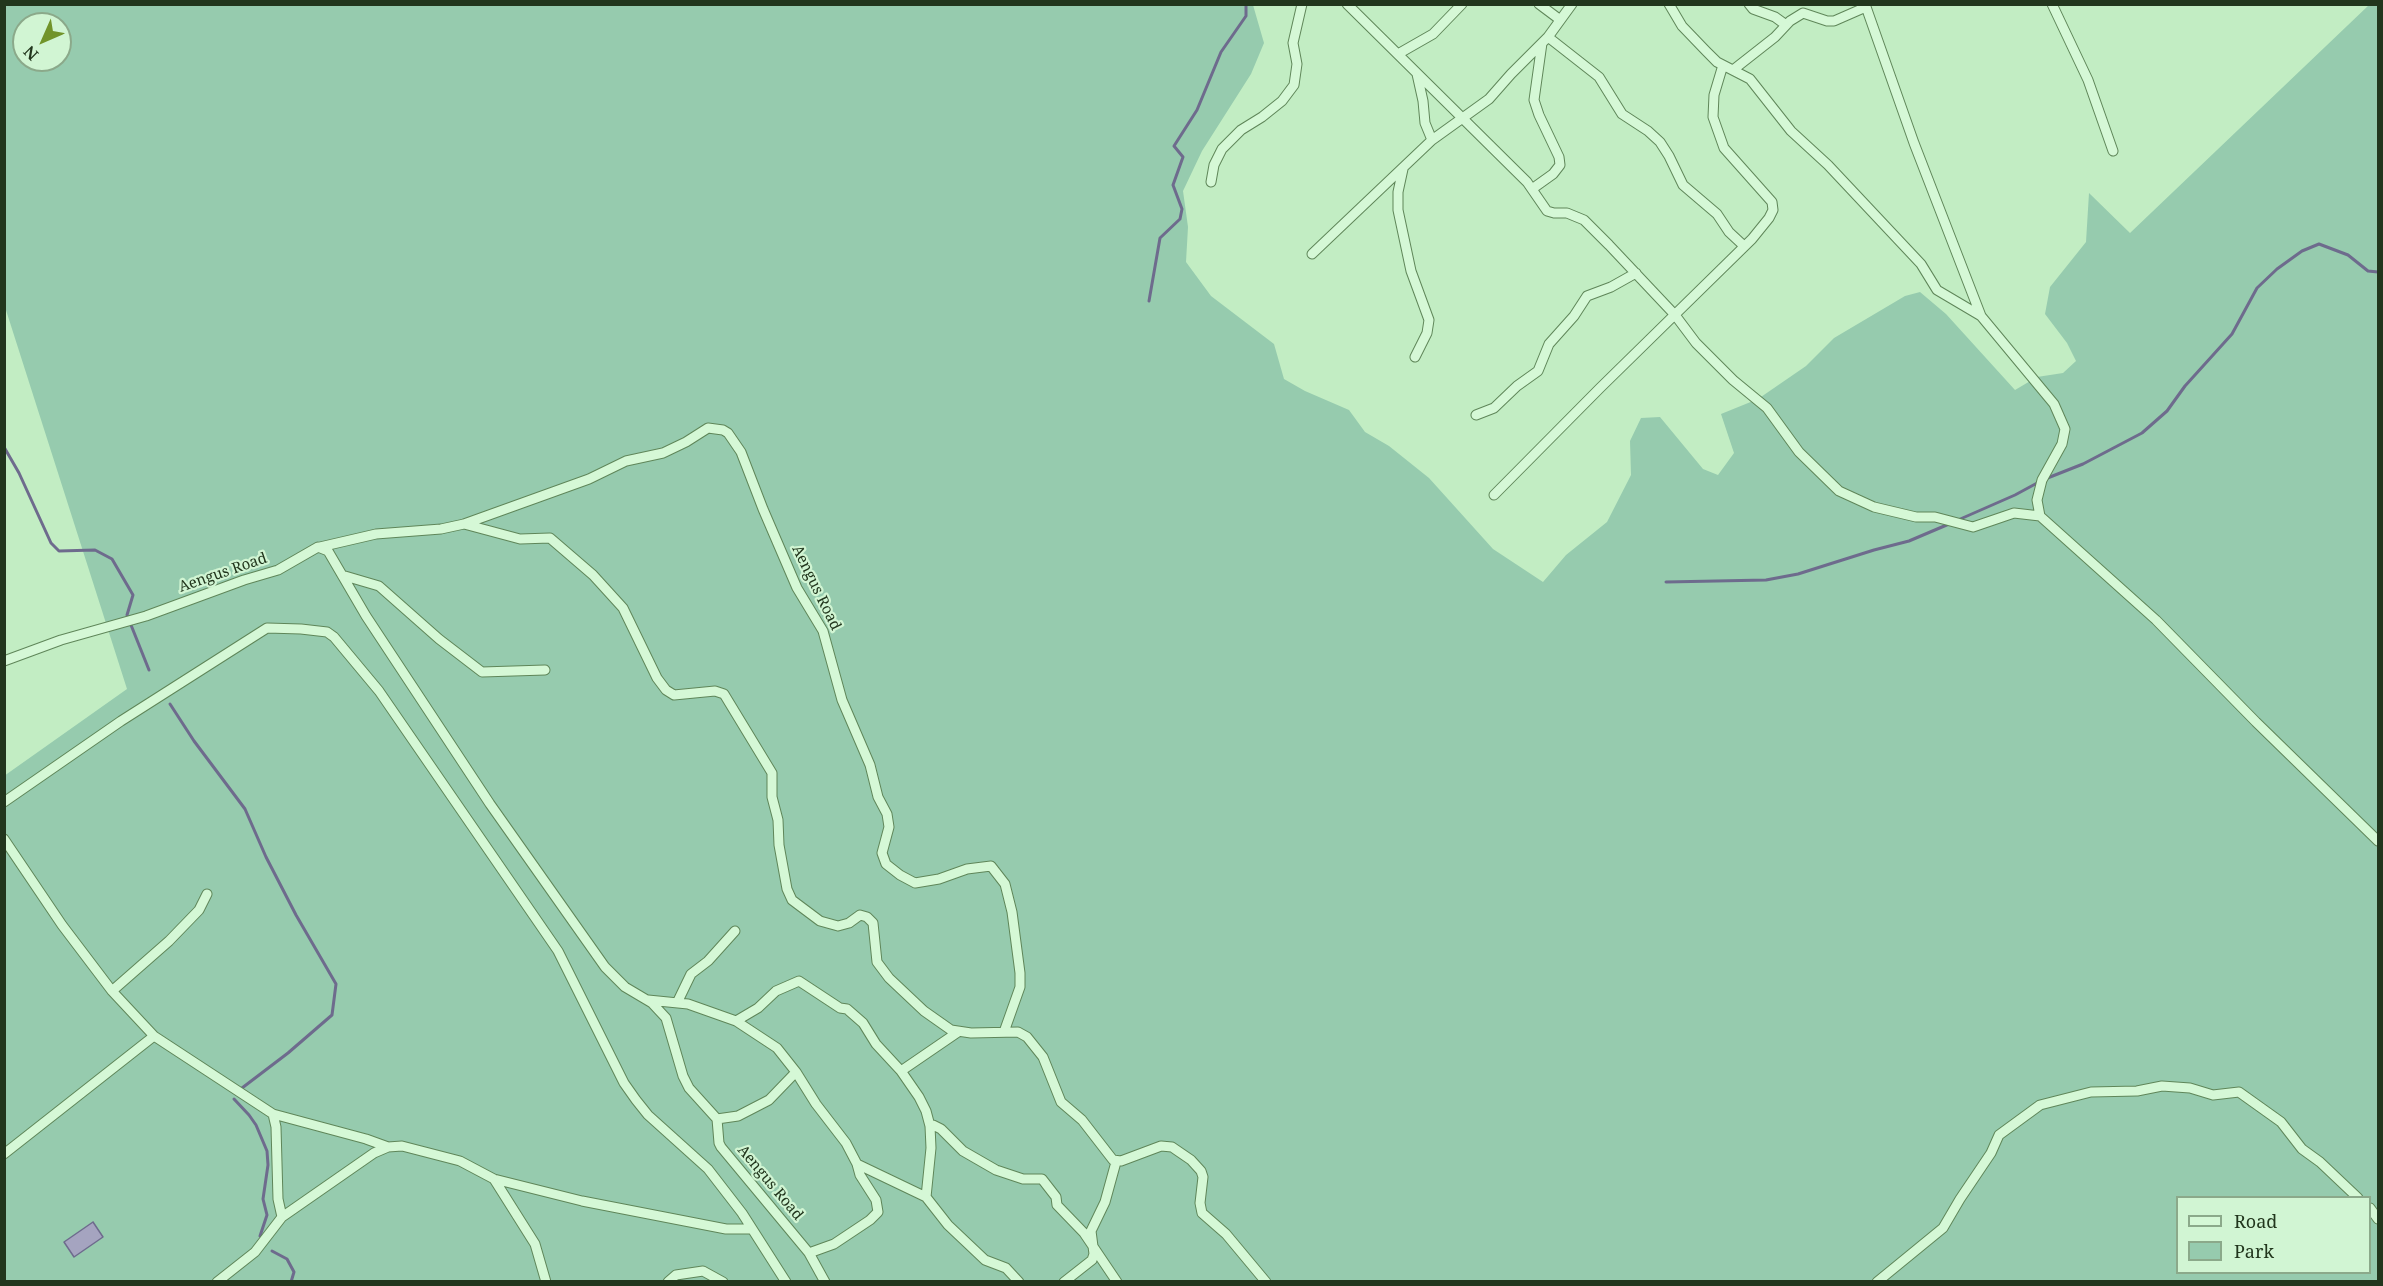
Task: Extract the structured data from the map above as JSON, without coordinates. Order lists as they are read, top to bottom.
{
  "streets": {
    "street": ["Aengus Road"]
  },
  "legend": ["Road", "Park"],
  "north": "bottom left"
}
